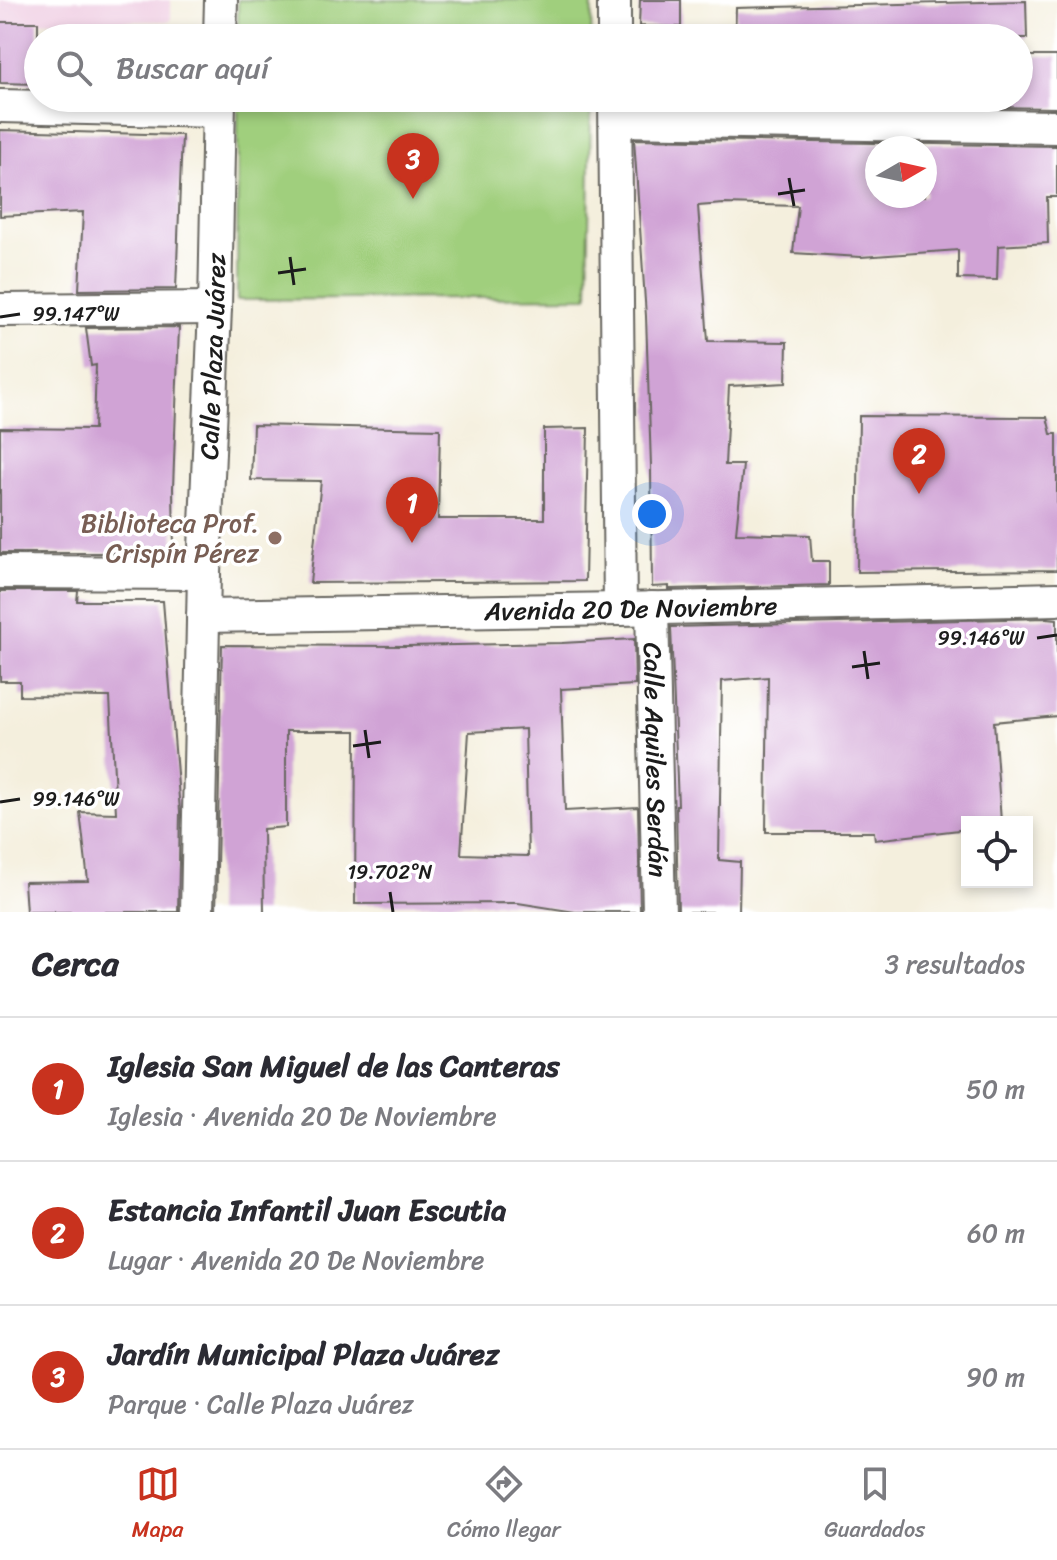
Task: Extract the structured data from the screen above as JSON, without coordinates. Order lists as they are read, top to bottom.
{
  "streets": {
    "street": ["Calle Plaza Juárez", "Avenida 20 De Noviembre", "Calle Aquiles Serdán"]
  },
  "crossings": [
    ["Calle Plaza Juárez", "Avenida 20 De Noviembre"],
    ["Avenida 20 De Noviembre", "Calle Aquiles Serdán"]
  ],
  "places": ["Biblioteca Prof. Crispín Pérez"],
  "north": "right",
  "page": {
    "search": "Buscar aquí",
    "pins": ["3", "2", "1"],
    "heading": ["Cerca", "3 resultados"],
    "list": [
      {
        "mark": "1",
        "name": "Iglesia San Miguel de las Canteras",
        "note": "Iglesia · Avenida 20 De Noviembre",
        "value": "50 m"
      },
      {
        "mark": "2",
        "name": "Estancia Infantil Juan Escutia",
        "note": "Lugar · Avenida 20 De Noviembre",
        "value": "60 m"
      },
      {
        "mark": "3",
        "name": "Jardín Municipal Plaza Juárez",
        "note": "Parque · Calle Plaza Juárez",
        "value": "90 m"
      }
    ],
    "nav": ["Mapa", "Cómo llegar", "Guardados"]
  },
  "coordinates": ["99.147°W", "99.146°W", "19.702°N"]
}
